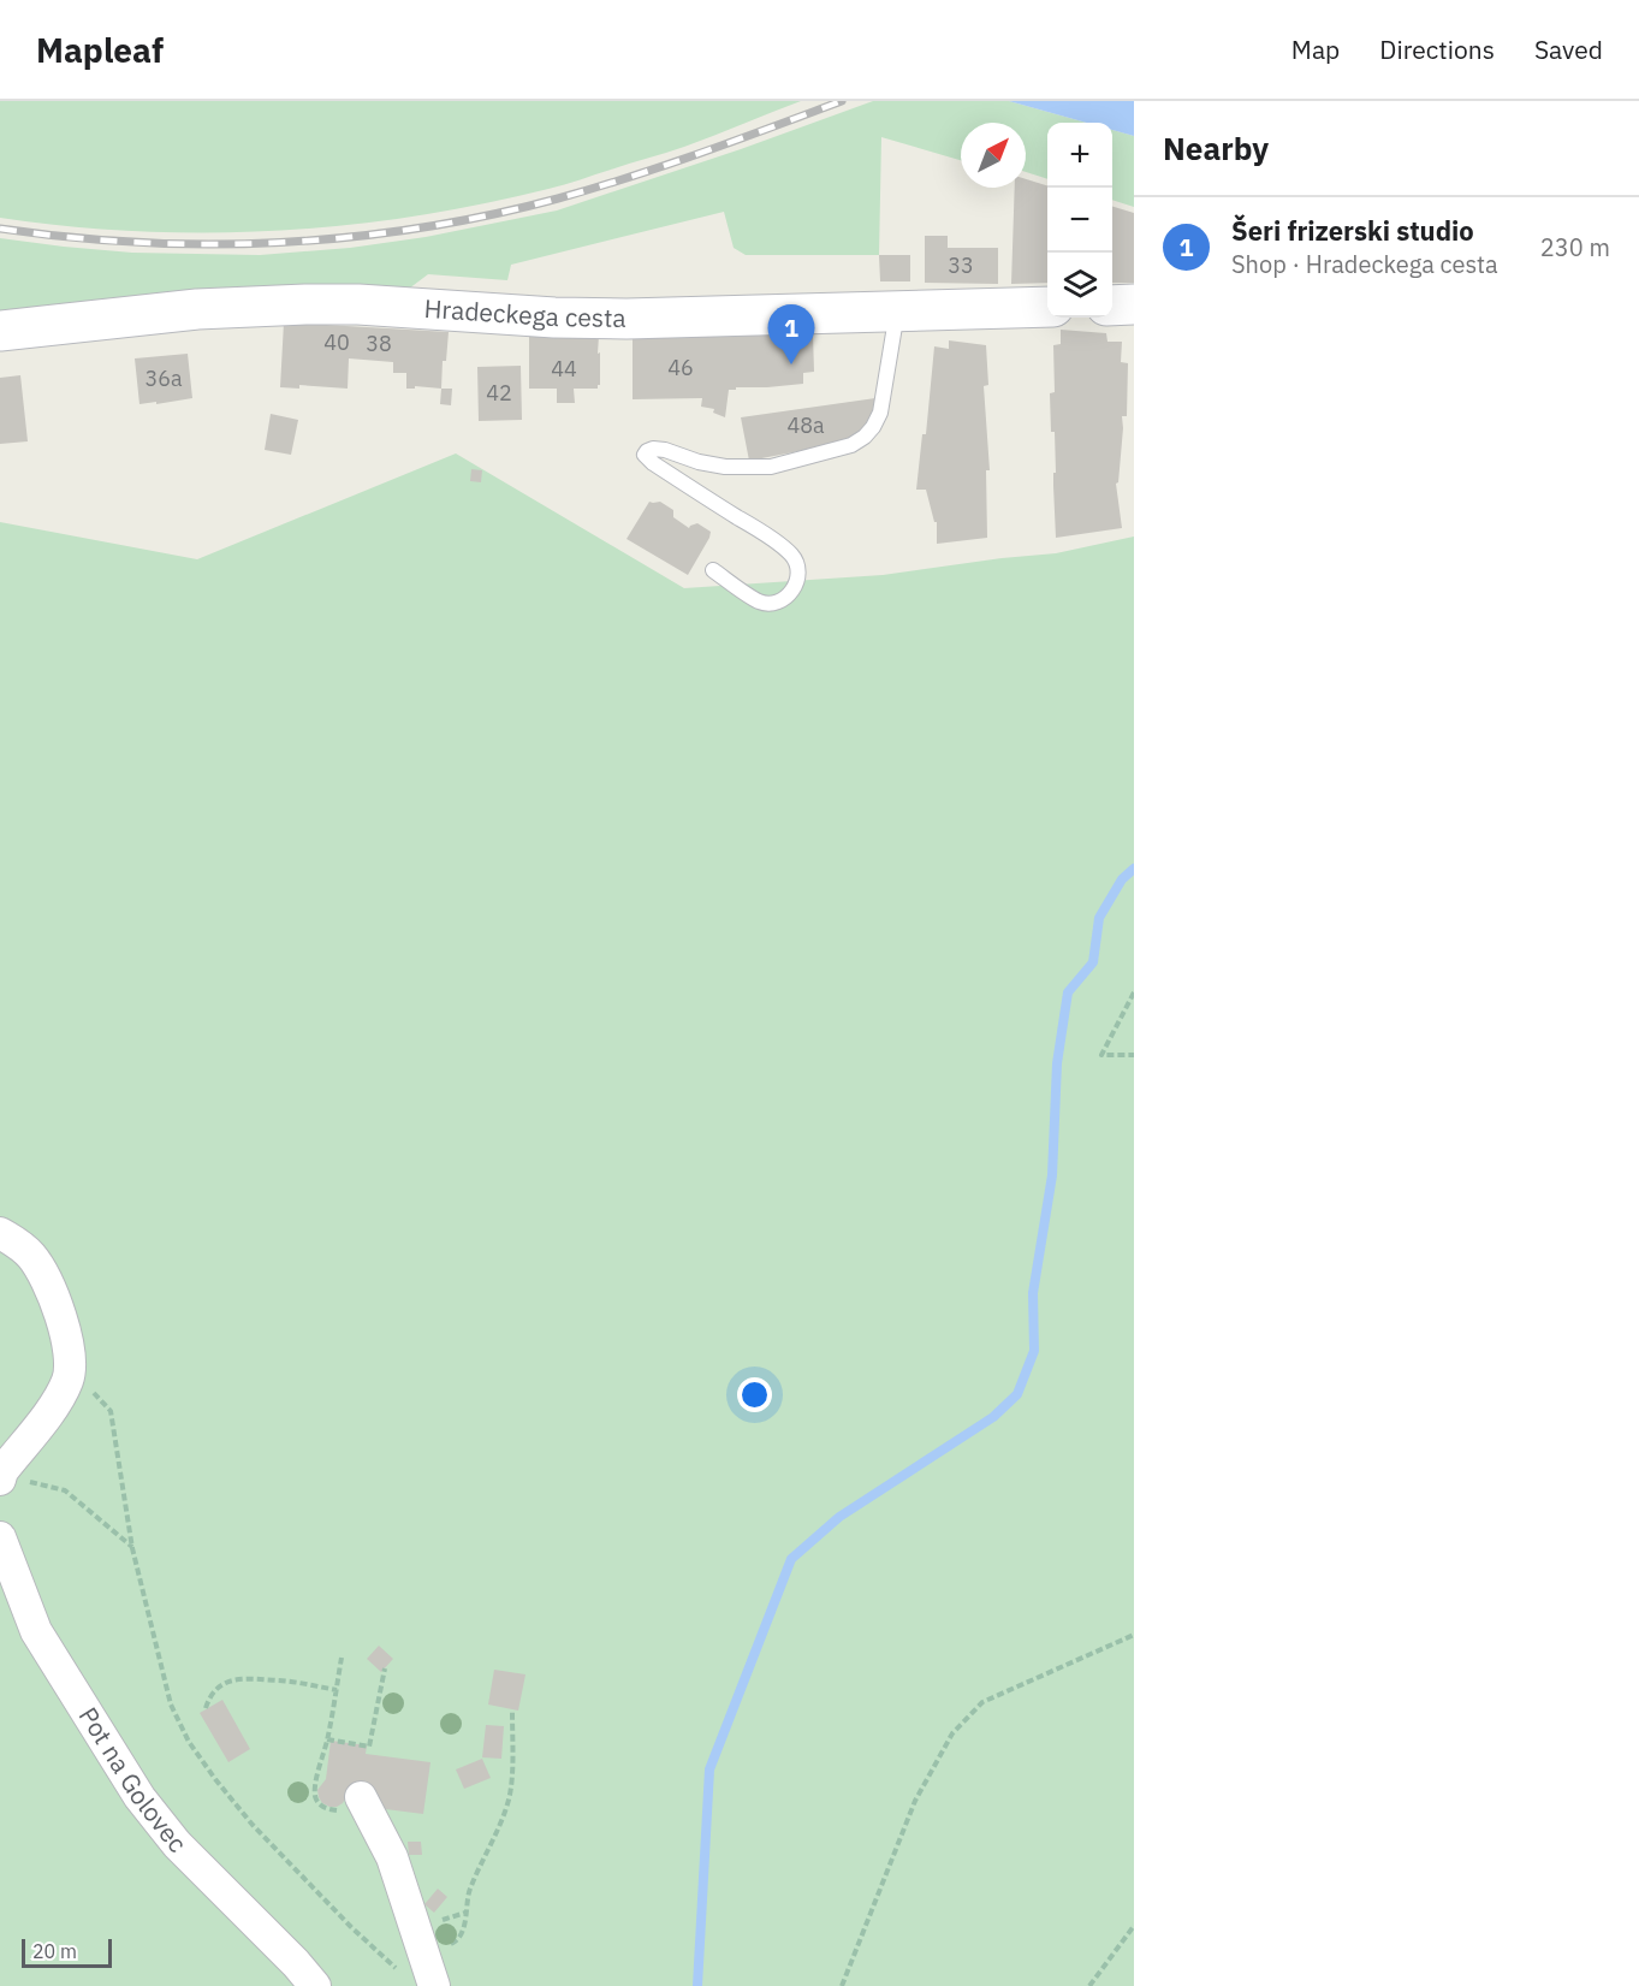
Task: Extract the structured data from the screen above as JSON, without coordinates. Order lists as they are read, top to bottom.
{
  "streets": {
    "street": ["Hradeckega cesta", "Pot na Golovec"]
  },
  "house_numbers": [
    "33",
    "40",
    "38",
    "46",
    "44",
    "36a",
    "42",
    "48a"
  ],
  "scale_bar": "20 m",
  "north": "top right",
  "page": {
    "header": "Mapleaf",
    "nav": ["Map", "Directions", "Saved"],
    "heading": "Nearby",
    "map_buttons": ["+", "−"],
    "list": [
      {
        "mark": "1",
        "name": "Šeri frizerski studio",
        "note": "Shop · Hradeckega cesta",
        "value": "230 m"
      }
    ],
    "pins": "1",
    "scale": "20 m"
  }
}
